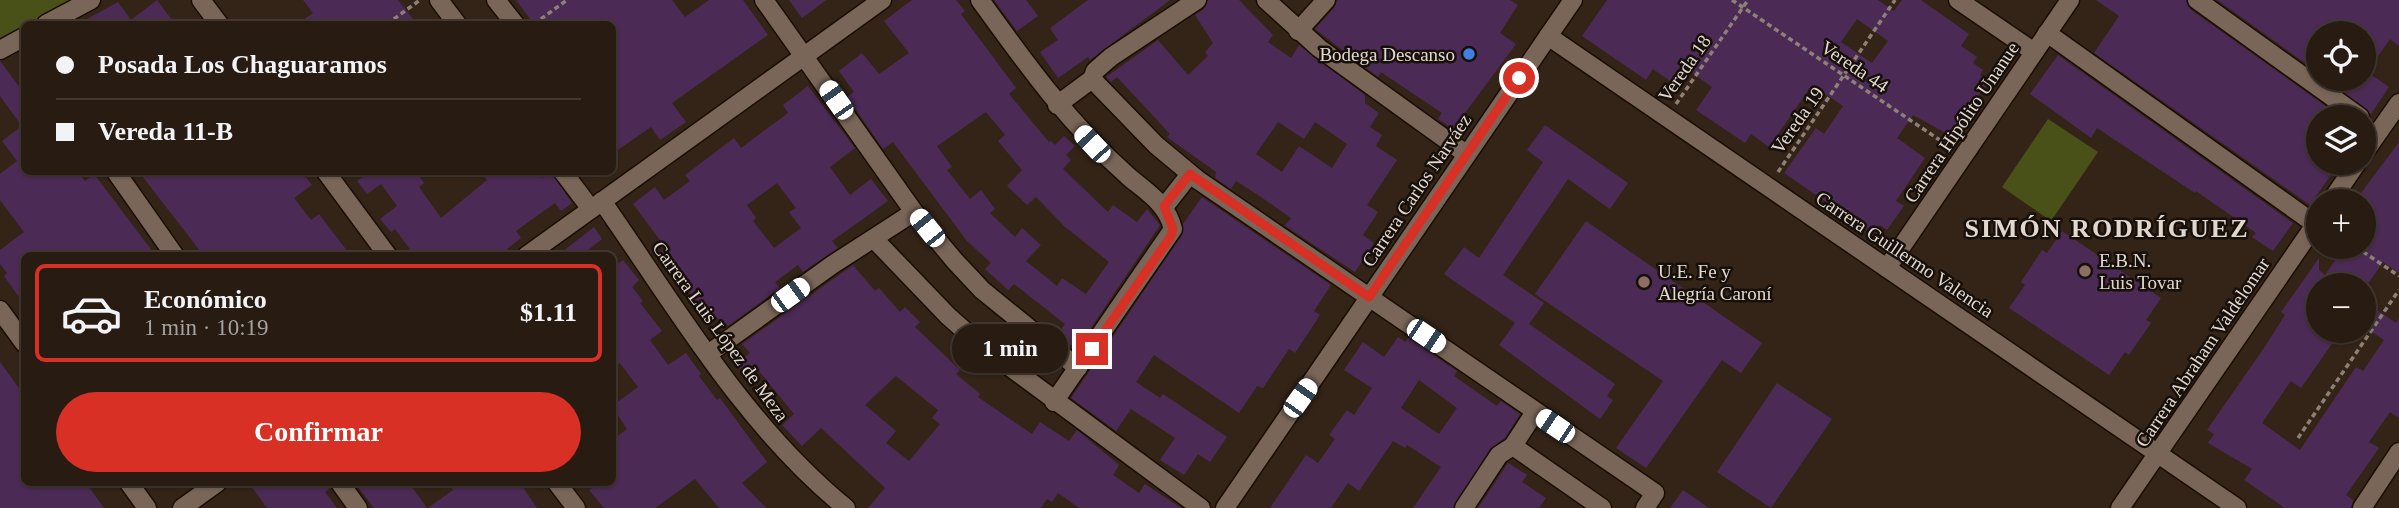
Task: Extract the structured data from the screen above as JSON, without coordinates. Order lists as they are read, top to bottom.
{
  "streets": {
    "street": [
      "Carrera Hipólito Unanue",
      "Carrera Carlos Narváez",
      "Carrera Guillermo Valencia",
      "Carrera Luis López de Meza",
      "Carrera Abraham Valdelomar"
    ],
    "path": ["Vereda 44", "Vereda 18", "Vereda 19"]
  },
  "crossings": [
    ["Vereda 44", "Vereda 18"],
    ["Vereda 44", "Vereda 19"],
    ["Vereda 44", "Carrera Hipólito Unanue"],
    ["Vereda 18", "Carrera Guillermo Valencia"],
    ["Vereda 19", "Carrera Guillermo Valencia"],
    ["Carrera Hipólito Unanue", "Carrera Guillermo Valencia"],
    ["Carrera Carlos Narváez", "Carrera Guillermo Valencia"],
    ["Carrera Guillermo Valencia", "Carrera Abraham Valdelomar"]
  ],
  "districts": ["SIMÓN RODRÍGUEZ"],
  "places": ["Bodega Descanso", "E.B.N. Luis Tovar", "U.E. Fe y Alegría Caroní"],
  "page": {
    "map_buttons": ["+", "−"],
    "banner": ["Posada Los Chaguaramos", "Vereda 11-B"],
    "list": [
      {
        "name": "Económico",
        "note": "1 min · 10:19",
        "value": "$1.11"
      }
    ],
    "bubble": "1 min",
    "buttons": "Confirmar"
  }
}
